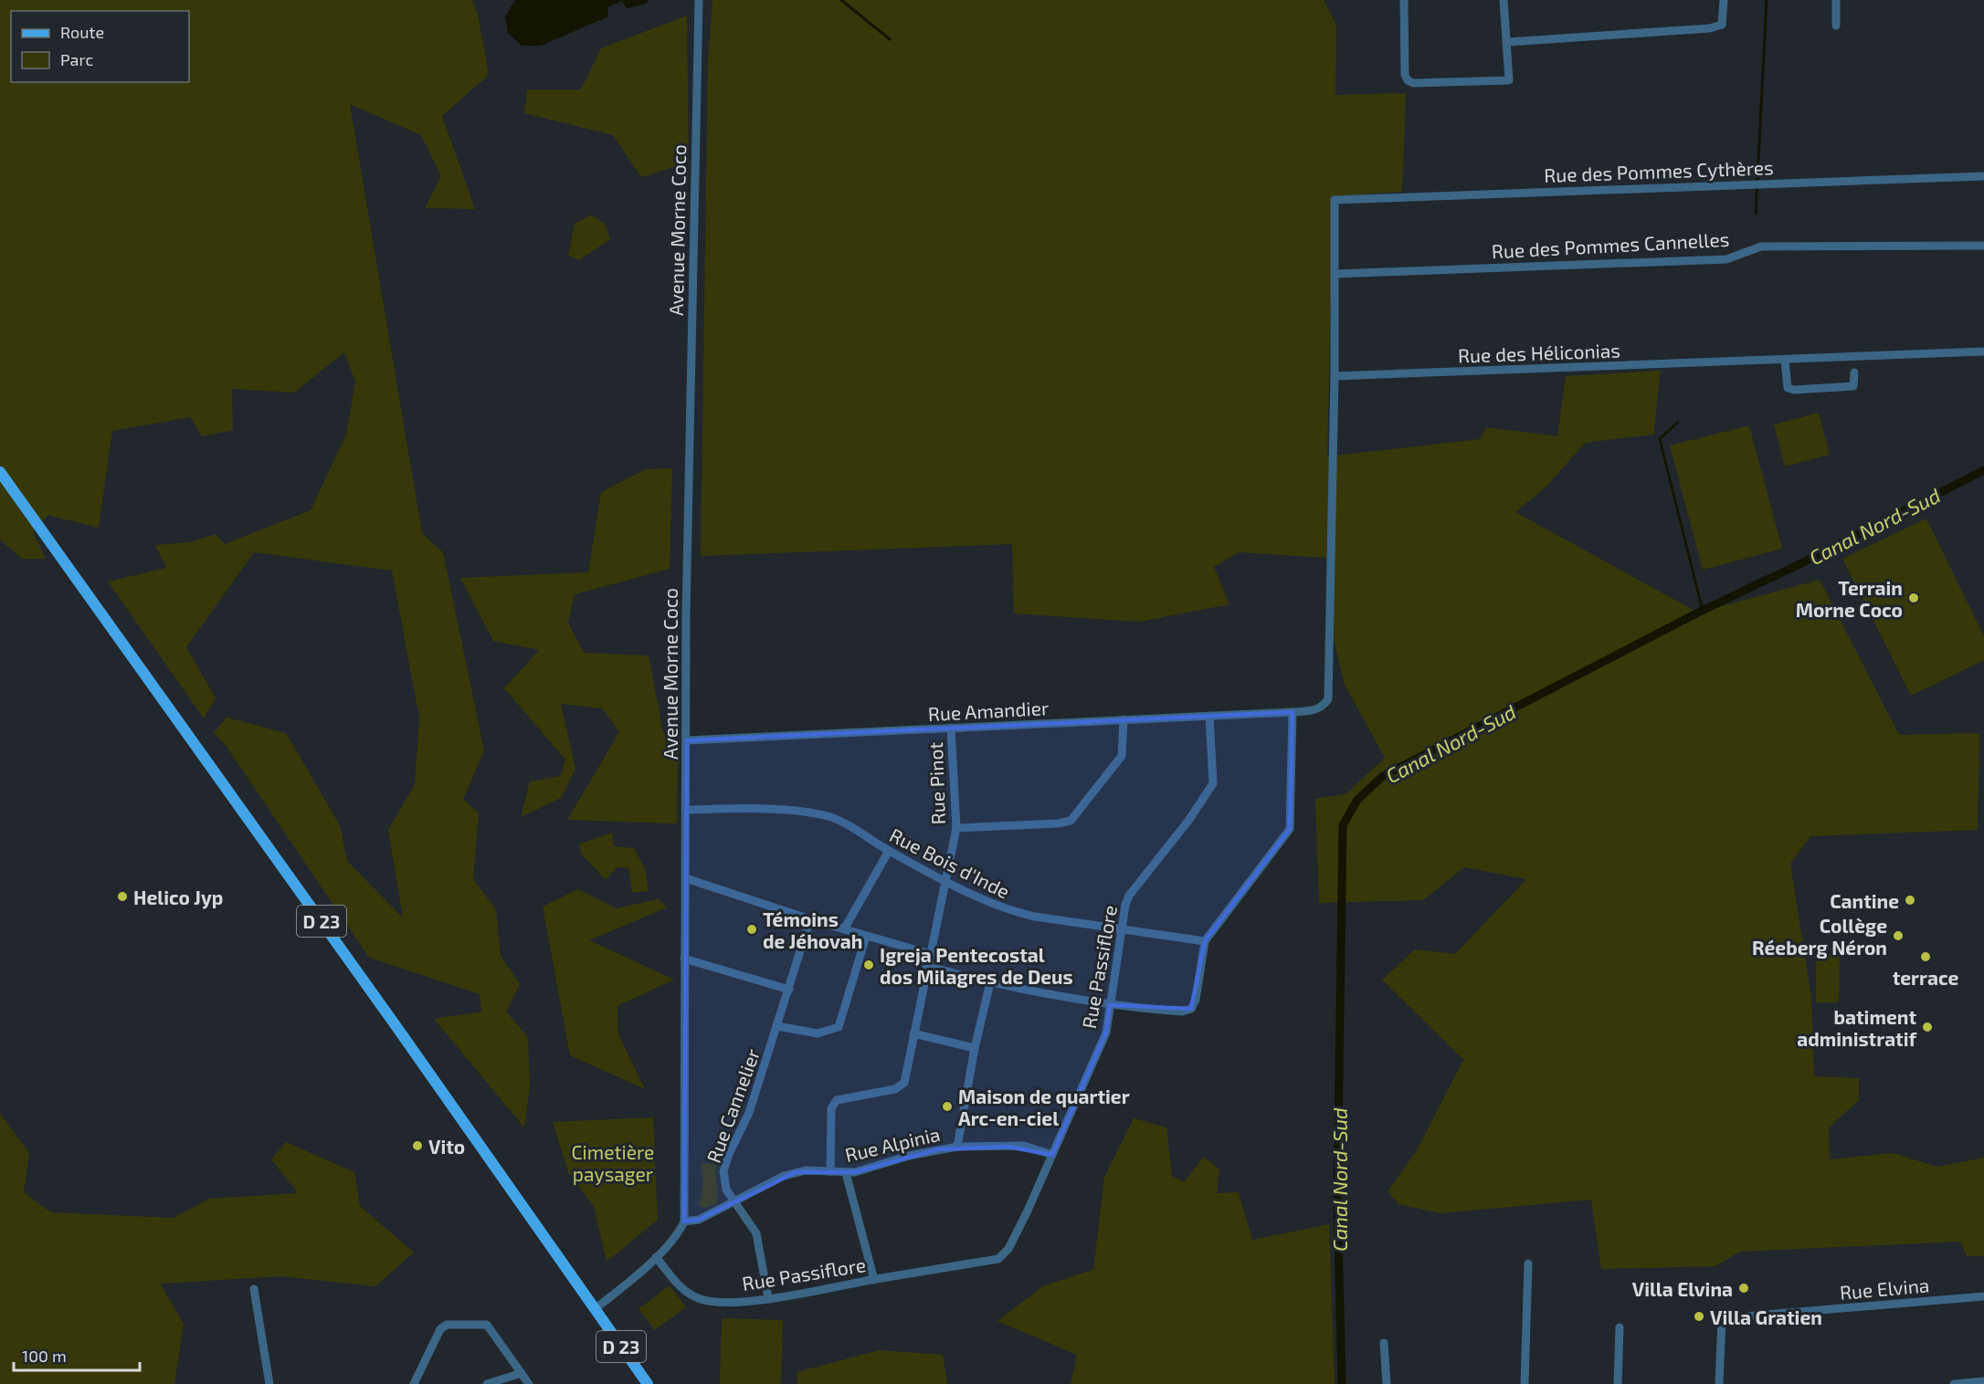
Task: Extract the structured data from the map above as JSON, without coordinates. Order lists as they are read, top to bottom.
{
  "streets": {
    "main road": ["D 23"],
    "street": [
      "Rue des Pommes Cythères",
      "Avenue Morne Coco",
      "Rue des Pommes Cannelles",
      "Rue des Héliconias",
      "Rue Amandier",
      "Rue Pinot",
      "Rue Bois d'Inde",
      "Rue Passiflore",
      "Rue Cannelier",
      "Rue Alpinia",
      "Rue Elvina"
    ]
  },
  "crossings": [
    ["Rue des Pommes Cythères", "Rue Amandier"],
    ["Avenue Morne Coco", "Rue Amandier"],
    ["Avenue Morne Coco", "Rue Bois d'Inde"],
    ["Avenue Morne Coco", "Rue Alpinia"],
    ["Rue des Pommes Cannelles", "Rue Amandier"],
    ["Rue des Héliconias", "Rue Amandier"],
    ["Rue Amandier", "Rue Pinot"],
    ["Rue Amandier", "Rue Passiflore"],
    ["Rue Pinot", "Rue Bois d'Inde"],
    ["Rue Pinot", "Rue Alpinia"],
    ["Rue Bois d'Inde", "Rue Passiflore"],
    ["Rue Passiflore", "Rue Cannelier"],
    ["Rue Passiflore", "Rue Alpinia"],
    ["Rue Cannelier", "Rue Alpinia"]
  ],
  "water": ["Canal Nord-Sud"],
  "parks": ["Cimetière paysager"],
  "places": [
    "Terrain Morne Coco",
    "Helico Jyp",
    "Cantine",
    "Témoins de Jéhovah",
    "Collège Réeberg Néron",
    "terrace",
    "Igreja Pentecostal dos Milagres de Deus",
    "batiment administratif",
    "Maison de quartier Arc-en-ciel",
    "Vito",
    "Villa Elvina",
    "Villa Gratien"
  ],
  "legend": ["Route", "Parc"],
  "scale_bar": "100 m"
}
